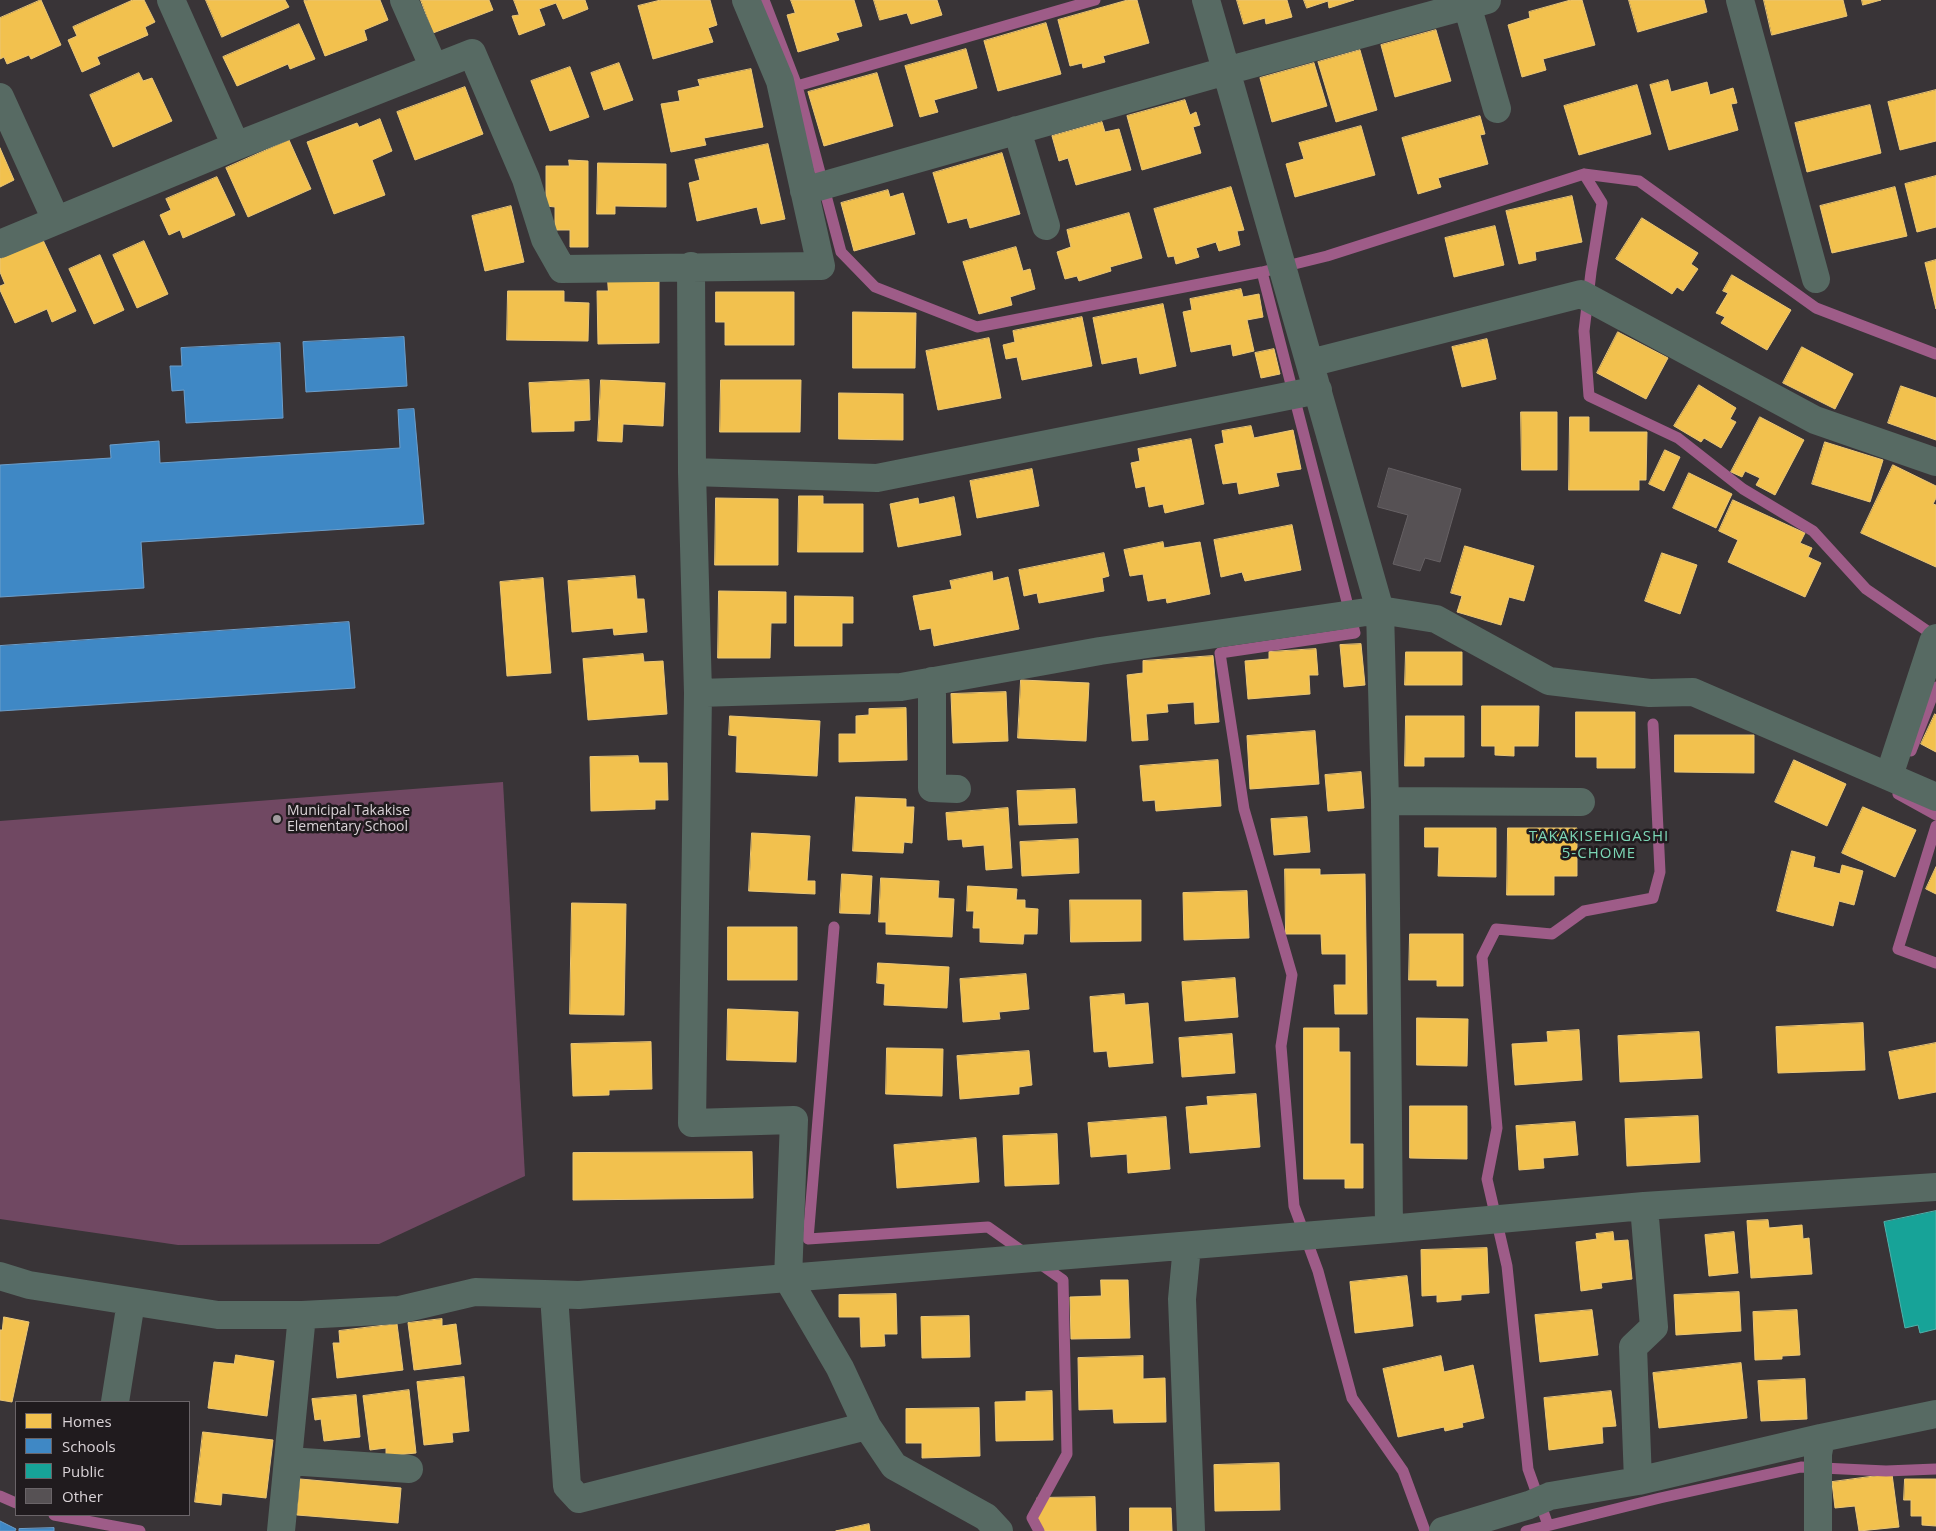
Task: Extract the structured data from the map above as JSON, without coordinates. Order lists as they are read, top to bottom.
{
  "districts": ["TAKAKISEHIGASHI 5-CHOME"],
  "places": ["Municipal Takakise Elementary School"],
  "legend": [
    "Homes",
    "Schools",
    "Public",
    "Other"
  ]
}
